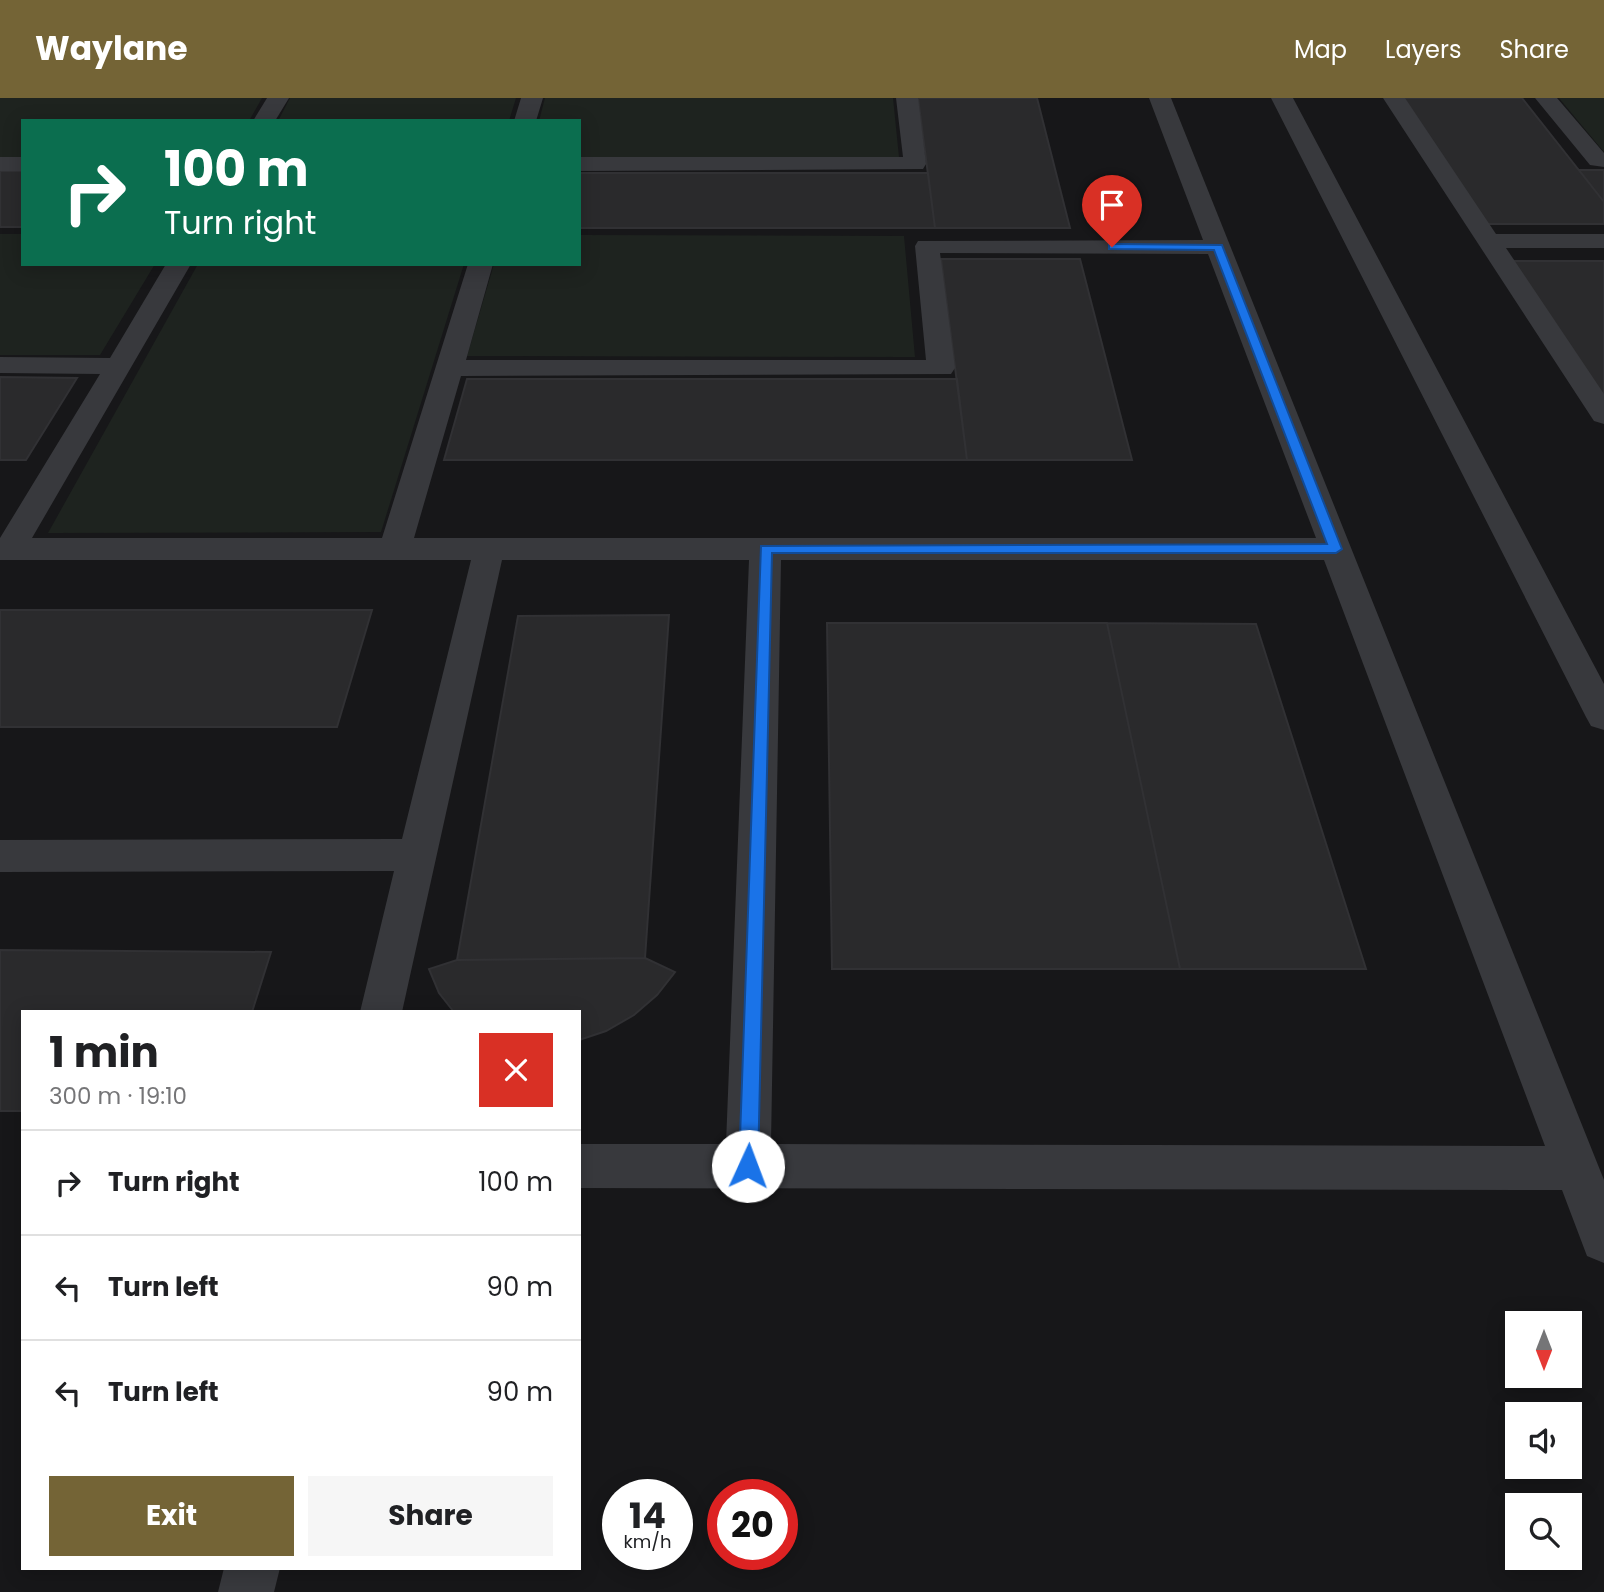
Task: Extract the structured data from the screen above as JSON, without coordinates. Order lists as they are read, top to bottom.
{
  "north": "bottom",
  "page": {
    "header": "Waylane",
    "nav": ["Map", "Layers", "Share"],
    "turn": ["100 m", "Turn right"],
    "heading": ["1 min", "300 m · 19:10"],
    "list": [
      {
        "name": "Turn right",
        "value": "100 m"
      },
      {
        "name": "Turn left",
        "value": "90 m"
      },
      {
        "name": "Turn left",
        "value": "90 m"
      }
    ],
    "buttons": ["Exit", "Share"],
    "speed": "14 km/h",
    "limit": "20"
  }
}
